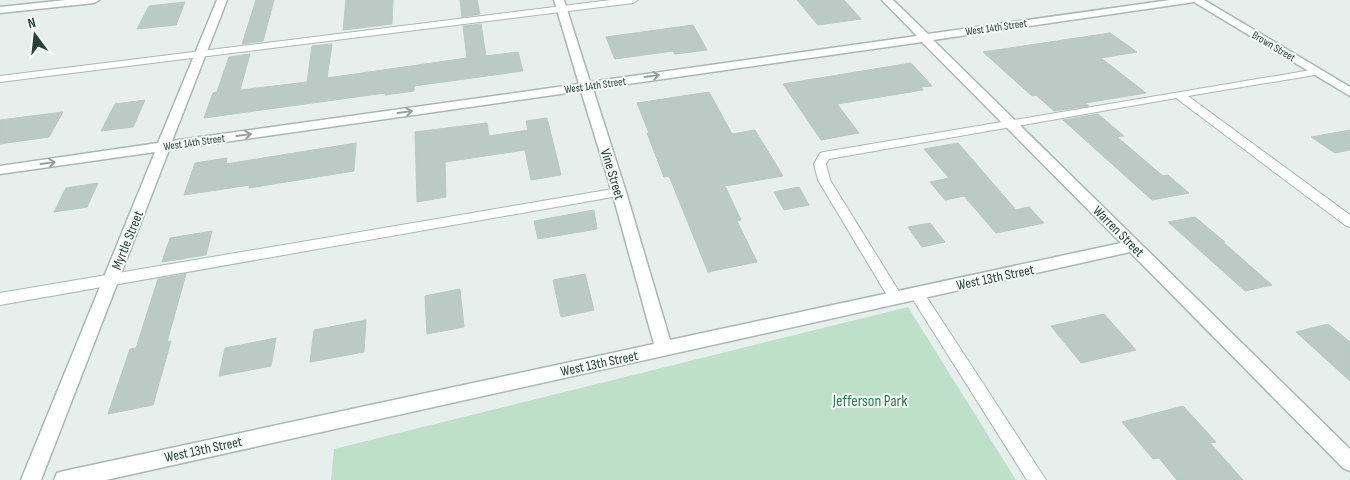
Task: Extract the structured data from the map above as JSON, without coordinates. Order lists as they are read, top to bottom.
{
  "streets": {
    "street": [
      "West 14th Street",
      "Brown Street",
      "Vine Street",
      "Warren Street",
      "Myrtle Street",
      "West 13th Street"
    ]
  },
  "crossings": [
    ["West 14th Street", "Vine Street"],
    ["West 14th Street", "Warren Street"],
    ["West 14th Street", "Myrtle Street"],
    ["Vine Street", "West 13th Street"],
    ["Warren Street", "West 13th Street"]
  ],
  "one_way": ["West 14th Street"],
  "parks": ["Jefferson Park"],
  "north": "top"
}
